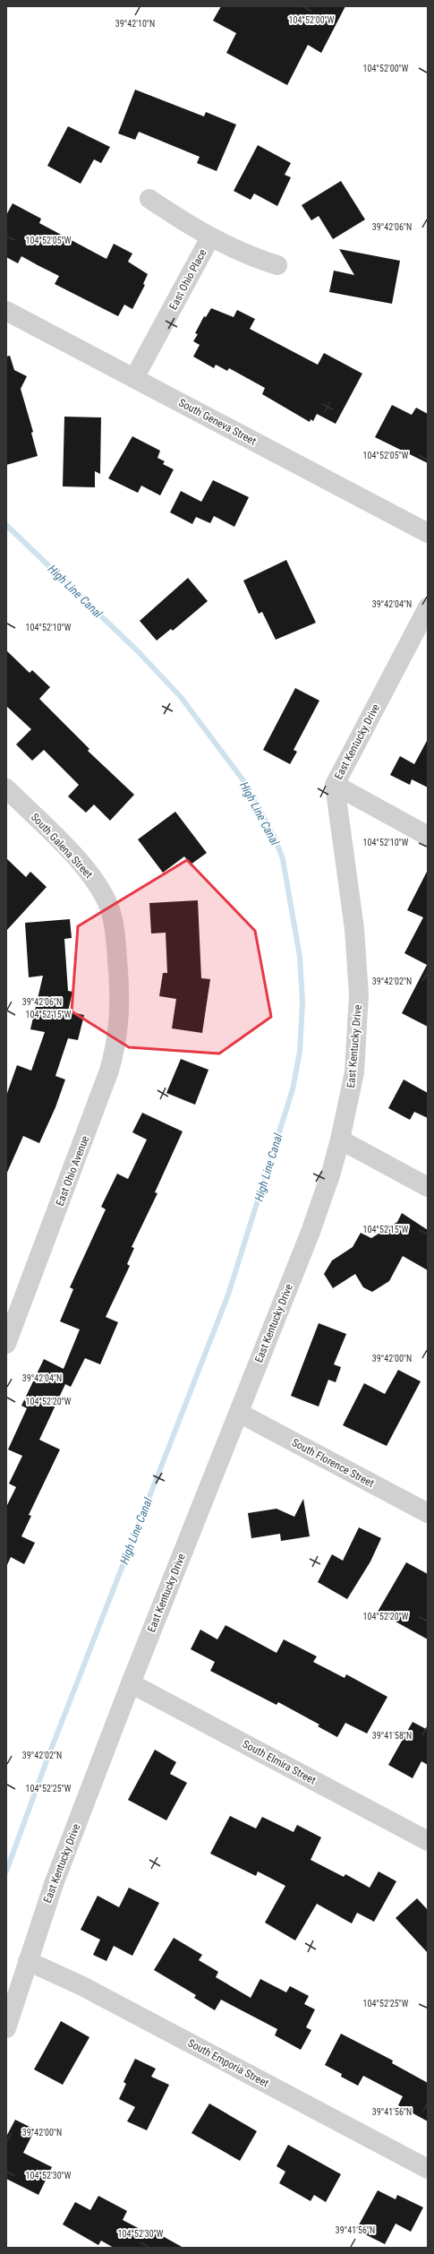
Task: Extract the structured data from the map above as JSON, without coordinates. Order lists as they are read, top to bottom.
{
  "streets": {
    "street": [
      "East Ohio Place",
      "South Geneva Street",
      "East Kentucky Drive",
      "South Galena Street",
      "East Ohio Avenue",
      "South Florence Street",
      "South Elmira Street",
      "South Emporia Street"
    ]
  },
  "crossings": [
    ["East Ohio Place", "South Geneva Street"],
    ["East Kentucky Drive", "South Florence Street"],
    ["East Kentucky Drive", "South Elmira Street"],
    ["East Kentucky Drive", "South Emporia Street"],
    ["South Galena Street", "East Ohio Avenue"]
  ],
  "water": ["High Line Canal"],
  "coordinates": [
    "104°52'00\"W",
    "39°42'10\"N",
    "39°42'06\"N",
    "104°52'05\"W",
    "39°42'04\"N",
    "104°52'10\"W",
    "39°42'02\"N",
    "104°52'15\"W",
    "39°42'00\"N",
    "104°52'20\"W",
    "39°41'58\"N",
    "104°52'25\"W",
    "39°41'56\"N",
    "104°52'30\"W"
  ]
}
